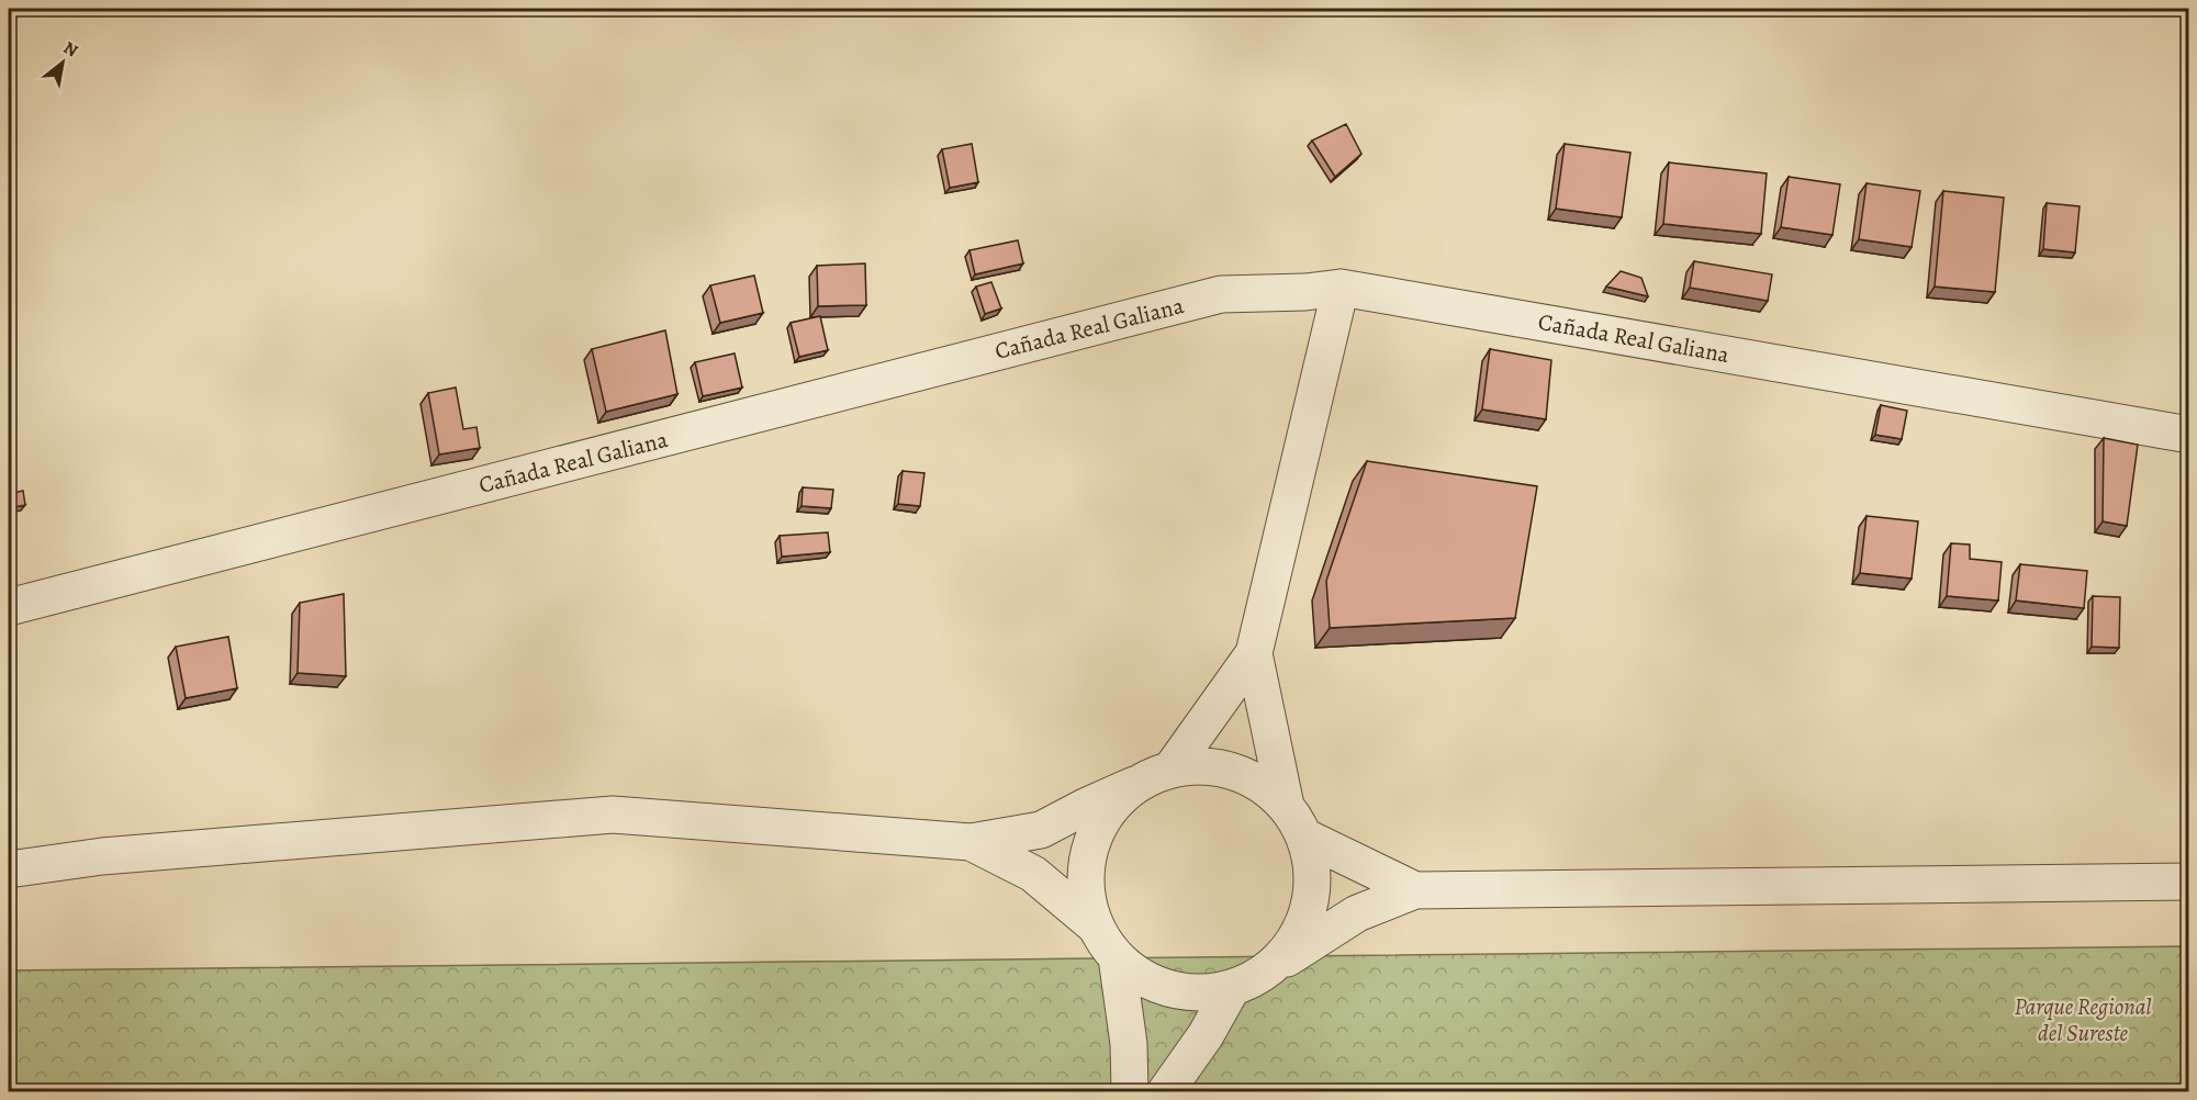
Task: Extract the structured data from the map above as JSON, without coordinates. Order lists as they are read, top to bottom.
{
  "streets": {
    "street": ["Cañada Real Galiana"]
  },
  "parks": ["Parque Regional del Sureste"],
  "north": "top right"
}
